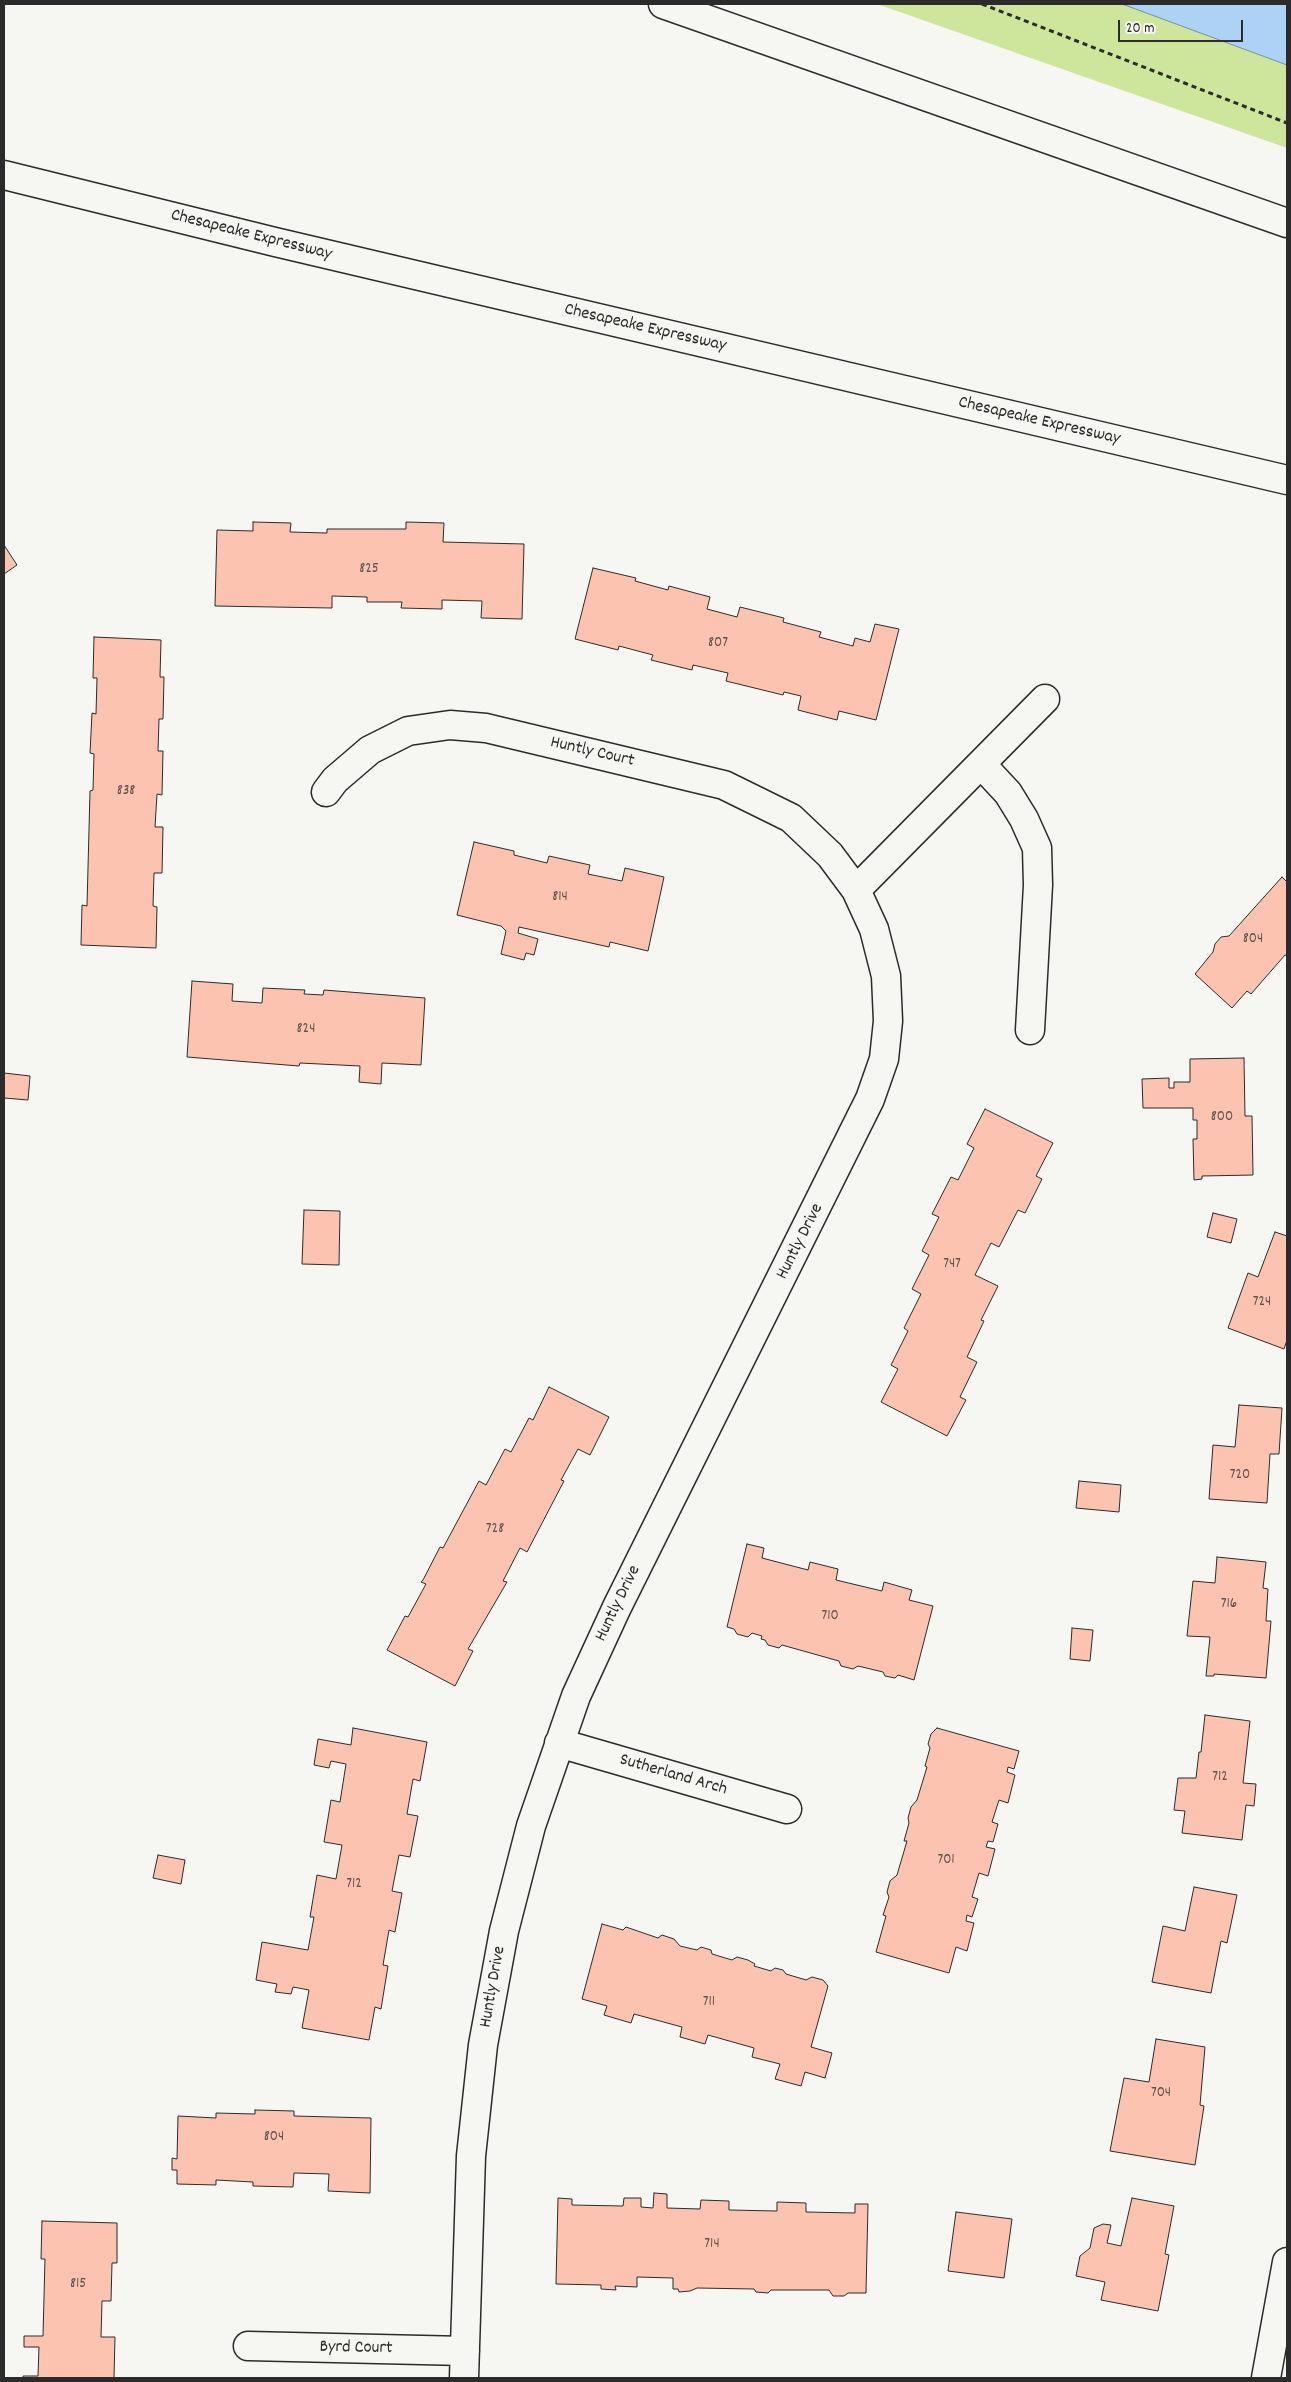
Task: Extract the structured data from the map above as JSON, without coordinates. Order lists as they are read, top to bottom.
{
  "streets": {
    "main road": [
      "Chesapeake Expressway",
      "Huntly Court",
      "Huntly Drive",
      "Sutherland Arch",
      "Byrd Court"
    ]
  },
  "crossings": [
    ["Huntly Court", "Huntly Drive"],
    ["Huntly Drive", "Sutherland Arch"],
    ["Huntly Drive", "Byrd Court"]
  ],
  "house_numbers": [
    "825",
    "807",
    "838",
    "814",
    "804",
    "824",
    "800",
    "747",
    "724",
    "720",
    "728",
    "716",
    "710",
    "712",
    "701",
    "712",
    "711",
    "704",
    "804",
    "714",
    "815"
  ],
  "scale_bar": "20 m"
}
